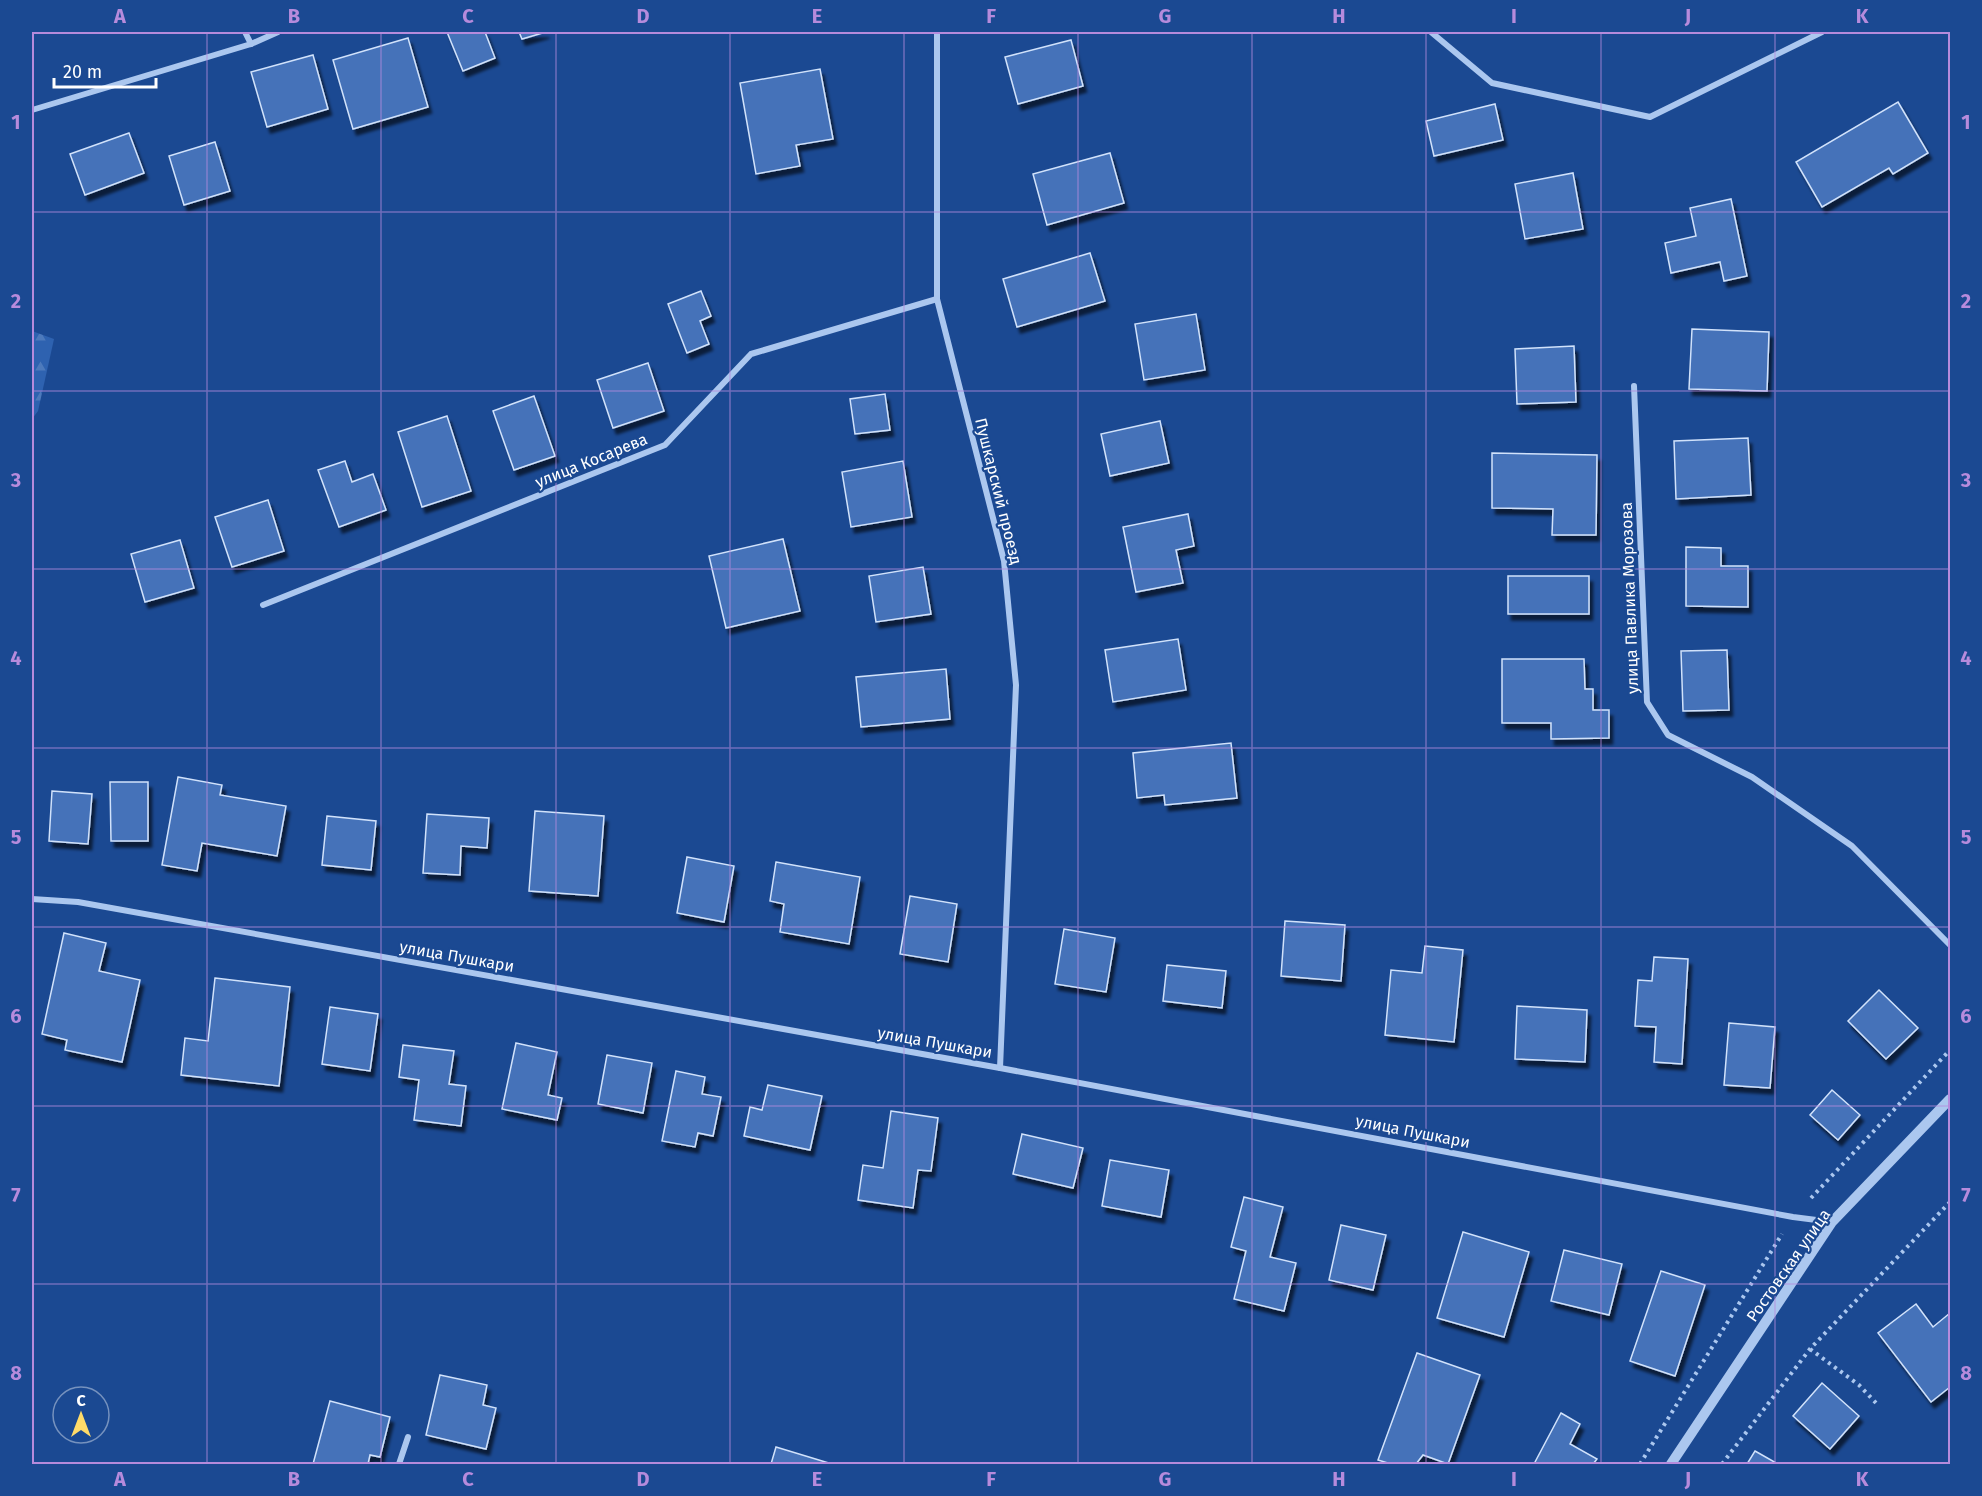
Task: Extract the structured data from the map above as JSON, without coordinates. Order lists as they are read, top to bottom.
{
  "streets": {
    "street": [
      "улица Косарева",
      "Пушкарский проезд",
      "улица Павлика Морозова",
      "улица Пушкари",
      "Ростовская улица"
    ]
  },
  "crossings": [
    ["улица Косарева", "Пушкарский проезд"],
    ["Пушкарский проезд", "улица Пушкари"],
    ["улица Пушкари", "Ростовская улица"]
  ],
  "scale_bar": "20 m",
  "north": "top",
  "grid": {
    "columns": [
      "A",
      "B",
      "C",
      "D",
      "E",
      "F",
      "G",
      "H",
      "I",
      "J",
      "K"
    ],
    "rows": [
      "1",
      "2",
      "3",
      "4",
      "5",
      "6",
      "7",
      "8"
    ]
  }
}
